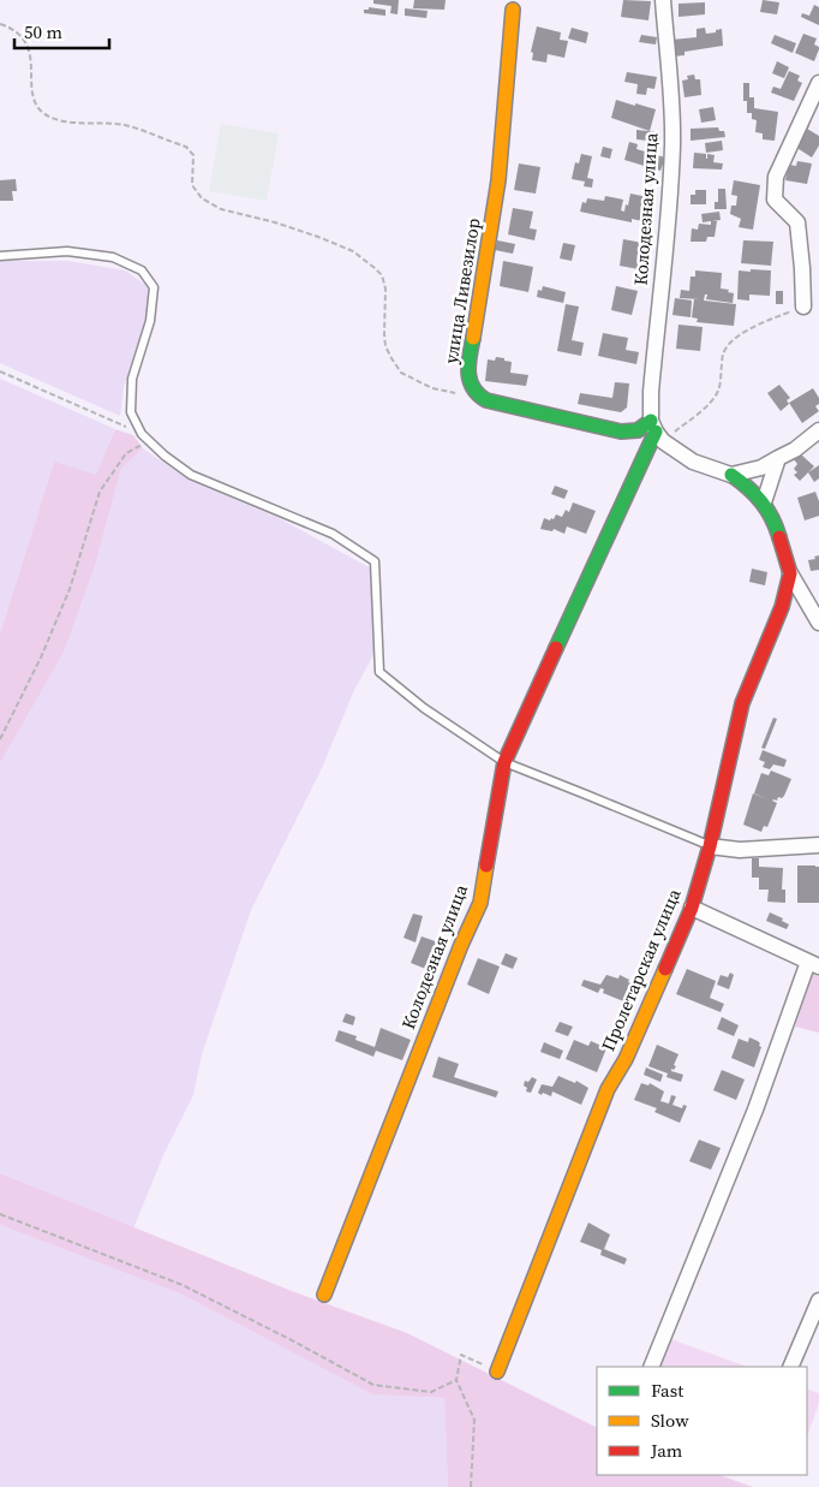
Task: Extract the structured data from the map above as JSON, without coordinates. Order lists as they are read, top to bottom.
{
  "streets": {
    "street": ["Колодезная улица", "улица Ливезилор", "Пролетарская улица"]
  },
  "crossings": [
    ["Колодезная улица", "Пролетарская улица"]
  ],
  "legend": ["Fast", "Slow", "Jam"],
  "scale_bar": "50 m"
}
